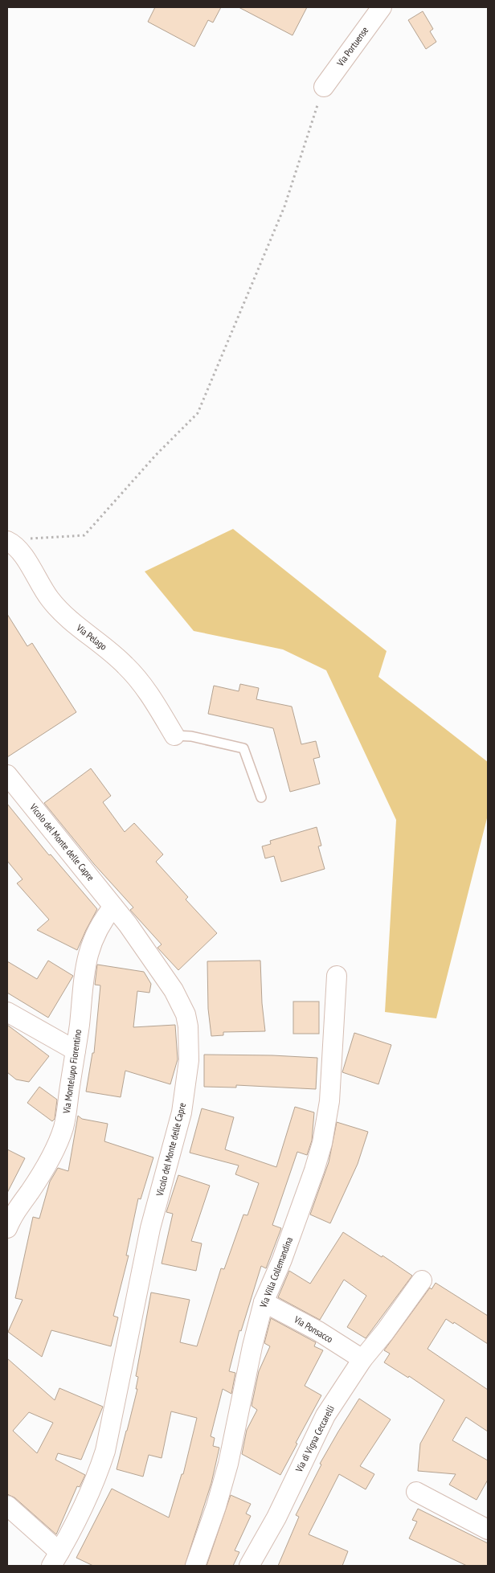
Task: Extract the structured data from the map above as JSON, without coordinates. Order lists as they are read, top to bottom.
{
  "streets": {
    "street": [
      "Via Portuense",
      "Via Pelago",
      "Vicolo del Monte delle Capre",
      "Via Montelupo Fiorentino",
      "Via Villa Collemandina",
      "Via Ponsacco",
      "Via di Vigna Ceccarelli"
    ]
  },
  "crossings": [
    ["Vicolo del Monte delle Capre", "Via Montelupo Fiorentino"],
    ["Via Villa Collemandina", "Via Ponsacco"],
    ["Via Ponsacco", "Via di Vigna Ceccarelli"]
  ]
}
